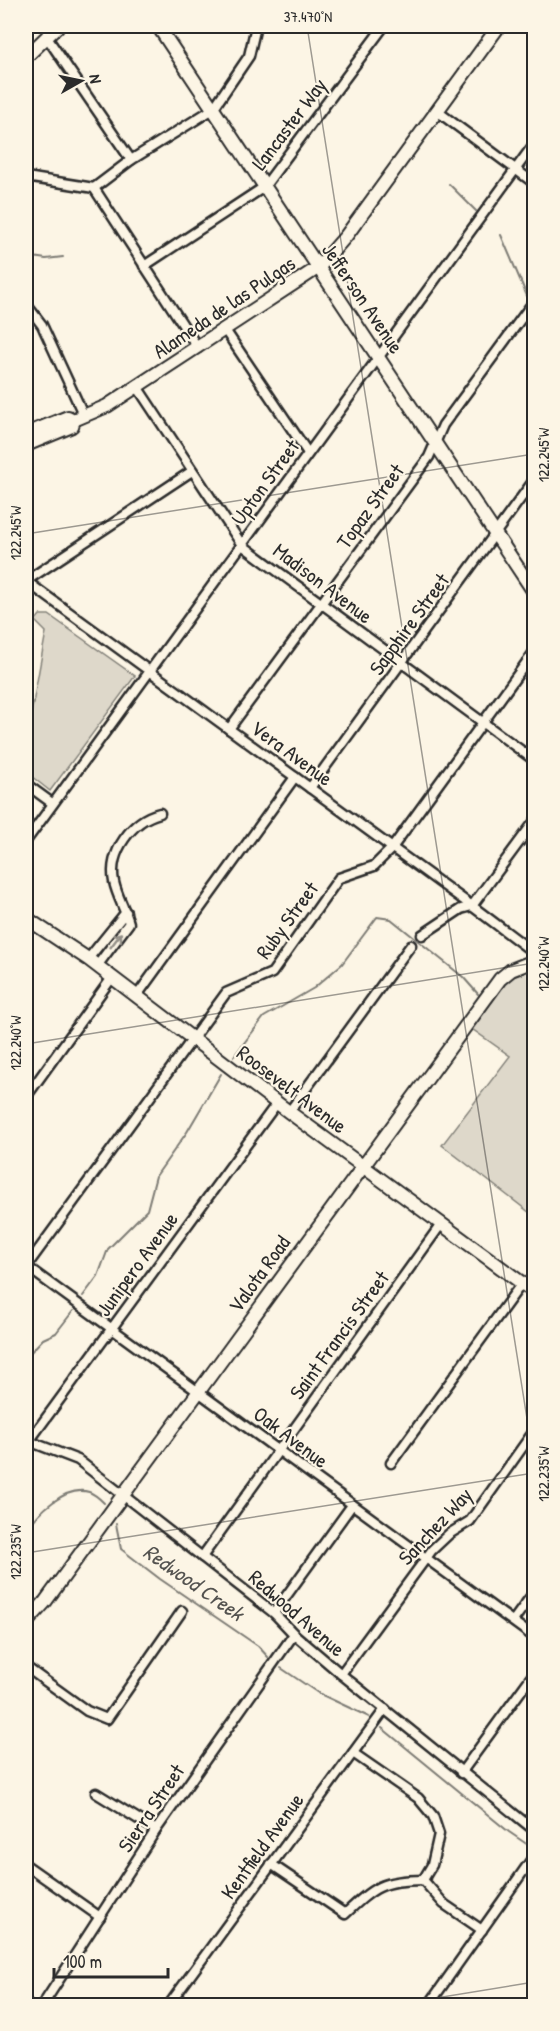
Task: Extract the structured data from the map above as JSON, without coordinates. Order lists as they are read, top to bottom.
{
  "streets": {
    "street": [
      "Lancaster Way",
      "Jefferson Avenue",
      "Alameda de las Pulgas",
      "Upton Street",
      "Topaz Street",
      "Madison Avenue",
      "Sapphire Street",
      "Vera Avenue",
      "Ruby Street",
      "Roosevelt Avenue",
      "Junipero Avenue",
      "Valota Road",
      "Saint Francis Street",
      "Oak Avenue",
      "Sanchez Way",
      "Redwood Avenue",
      "Sierra Street",
      "Kentfield Avenue"
    ]
  },
  "crossings": [
    ["Lancaster Way", "Jefferson Avenue"],
    ["Jefferson Avenue", "Alameda de las Pulgas"],
    ["Jefferson Avenue", "Upton Street"],
    ["Jefferson Avenue", "Topaz Street"],
    ["Jefferson Avenue", "Sapphire Street"],
    ["Alameda de las Pulgas", "Madison Avenue"],
    ["Upton Street", "Madison Avenue"],
    ["Upton Street", "Vera Avenue"],
    ["Topaz Street", "Madison Avenue"],
    ["Topaz Street", "Vera Avenue"],
    ["Madison Avenue", "Sapphire Street"],
    ["Madison Avenue", "Ruby Street"],
    ["Sapphire Street", "Vera Avenue"],
    ["Vera Avenue", "Ruby Street"],
    ["Vera Avenue", "Valota Road"],
    ["Ruby Street", "Roosevelt Avenue"],
    ["Ruby Street", "Oak Avenue"],
    ["Roosevelt Avenue", "Junipero Avenue"],
    ["Roosevelt Avenue", "Valota Road"],
    ["Roosevelt Avenue", "Saint Francis Street"],
    ["Junipero Avenue", "Oak Avenue"],
    ["Junipero Avenue", "Redwood Avenue"],
    ["Valota Road", "Oak Avenue"],
    ["Valota Road", "Redwood Avenue"],
    ["Saint Francis Street", "Oak Avenue"],
    ["Saint Francis Street", "Redwood Avenue"],
    ["Oak Avenue", "Sanchez Way"],
    ["Sanchez Way", "Redwood Avenue"],
    ["Redwood Avenue", "Sierra Street"],
    ["Redwood Avenue", "Kentfield Avenue"]
  ],
  "water": ["Redwood Creek"],
  "scale_bar": "100 m",
  "north": "right",
  "coordinates": [
    "37.470°N",
    "122.245°W",
    "122.240°W",
    "122.235°W"
  ]
}
